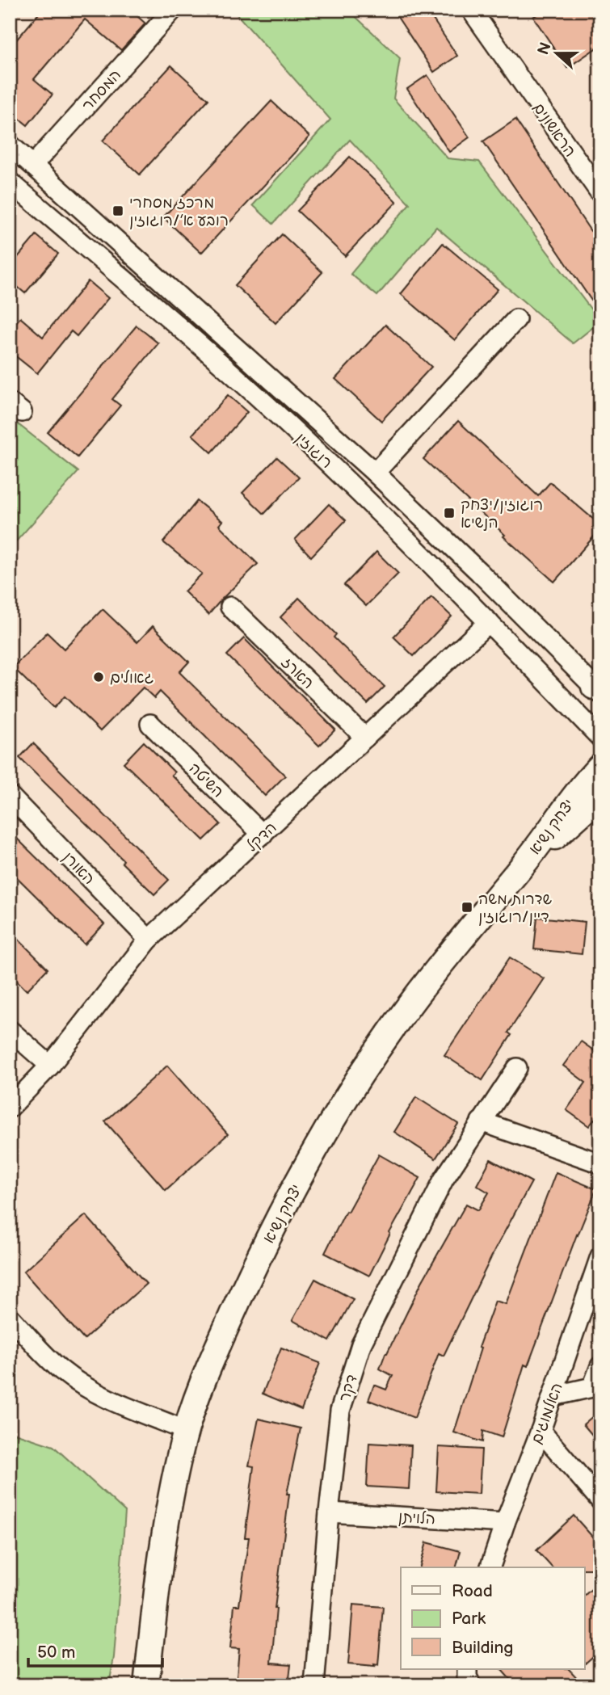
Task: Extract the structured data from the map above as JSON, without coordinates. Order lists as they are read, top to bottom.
{
  "streets": {
    "main road": ["יצחק נשיא"],
    "street": [
      "המסחר",
      "הראשונים",
      "רוגוזין",
      "הארז",
      "השיטה",
      "הדקל",
      "האורן",
      "דקר",
      "האלמוגים",
      "הלויתן"
    ]
  },
  "crossings": [
    ["המסחר", "רוגוזין"],
    ["רוגוזין", "הדקל"],
    ["הארז", "הדקל"],
    ["השיטה", "הדקל"],
    ["הדקל", "האורן"],
    ["דקר", "הלויתן"],
    ["האלמוגים", "הלויתן"]
  ],
  "places": {
    "transit": ["מרכז מסחרי רובע א׳/רוגוזין", "רוגוזין/יצחק הנשיא", "שדרות משה דיין/רוגוזין"],
    "other": ["גאולים"]
  },
  "legend": ["Road", "Park", "Building"],
  "scale_bar": "50 m",
  "north": "left"
}
